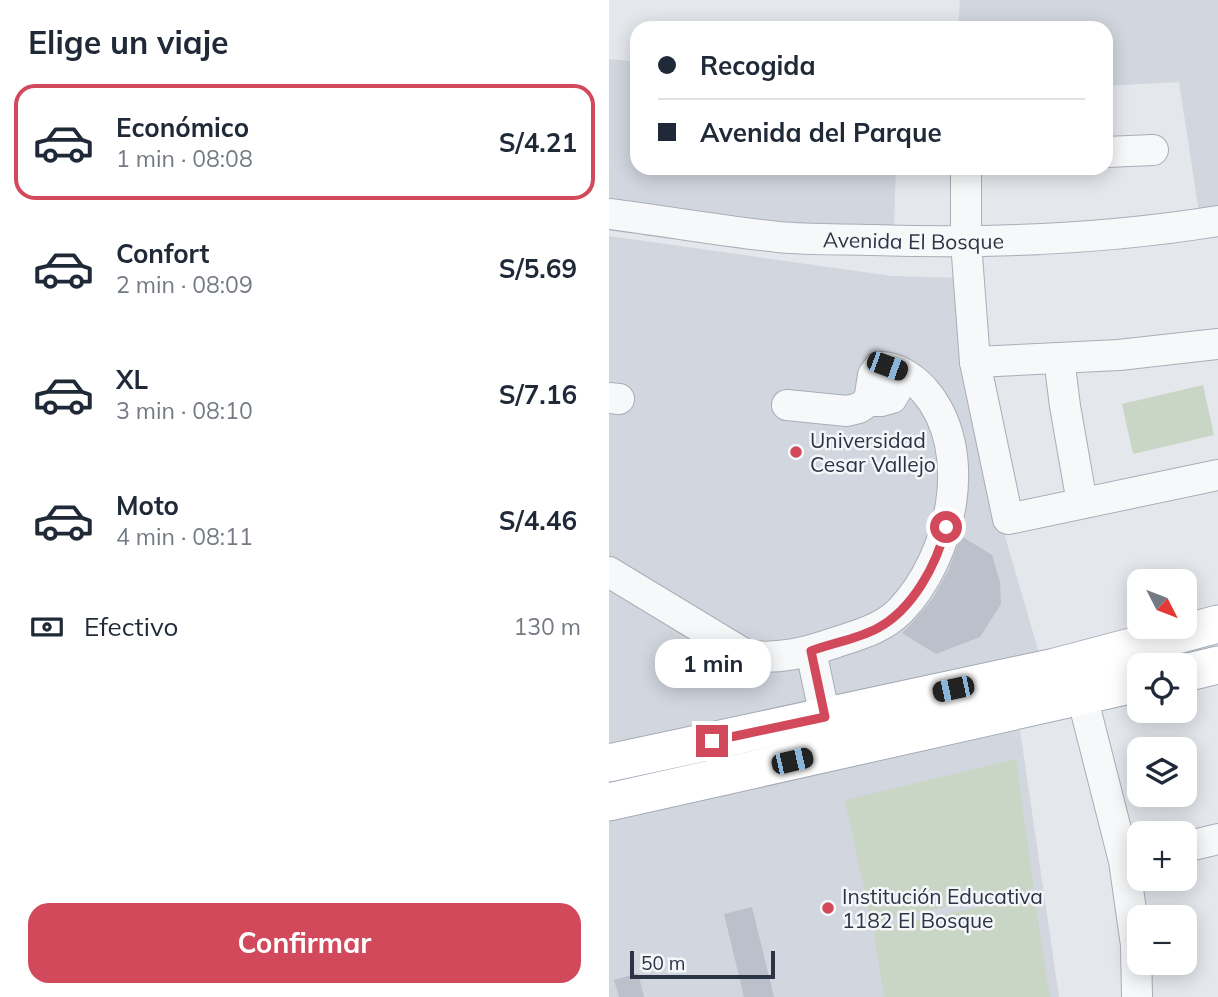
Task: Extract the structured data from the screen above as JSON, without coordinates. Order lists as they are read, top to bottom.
{
  "streets": {
    "street": ["Avenida El Bosque"]
  },
  "places": ["Universidad Cesar Vallejo", "Institución Educativa 1182 El Bosque"],
  "scale_bar": "50 m",
  "north": "bottom right",
  "page": {
    "heading": "Elige un viaje",
    "banner": ["Recogida", "Avenida del Parque"],
    "list": [
      {
        "name": "Económico",
        "note": "1 min · 08:08",
        "value": "S/4.21"
      },
      {
        "name": "Confort",
        "note": "2 min · 08:09",
        "value": "S/5.69"
      },
      {
        "name": "XL",
        "note": "3 min · 08:10",
        "value": "S/7.16"
      },
      {
        "name": "Moto",
        "note": "4 min · 08:11",
        "value": "S/4.46"
      }
    ],
    "map_buttons": ["+", "−"],
    "pay": ["Efectivo", "130 m"],
    "bubble": "1 min",
    "buttons": "Confirmar",
    "scale": "50 m"
  }
}
